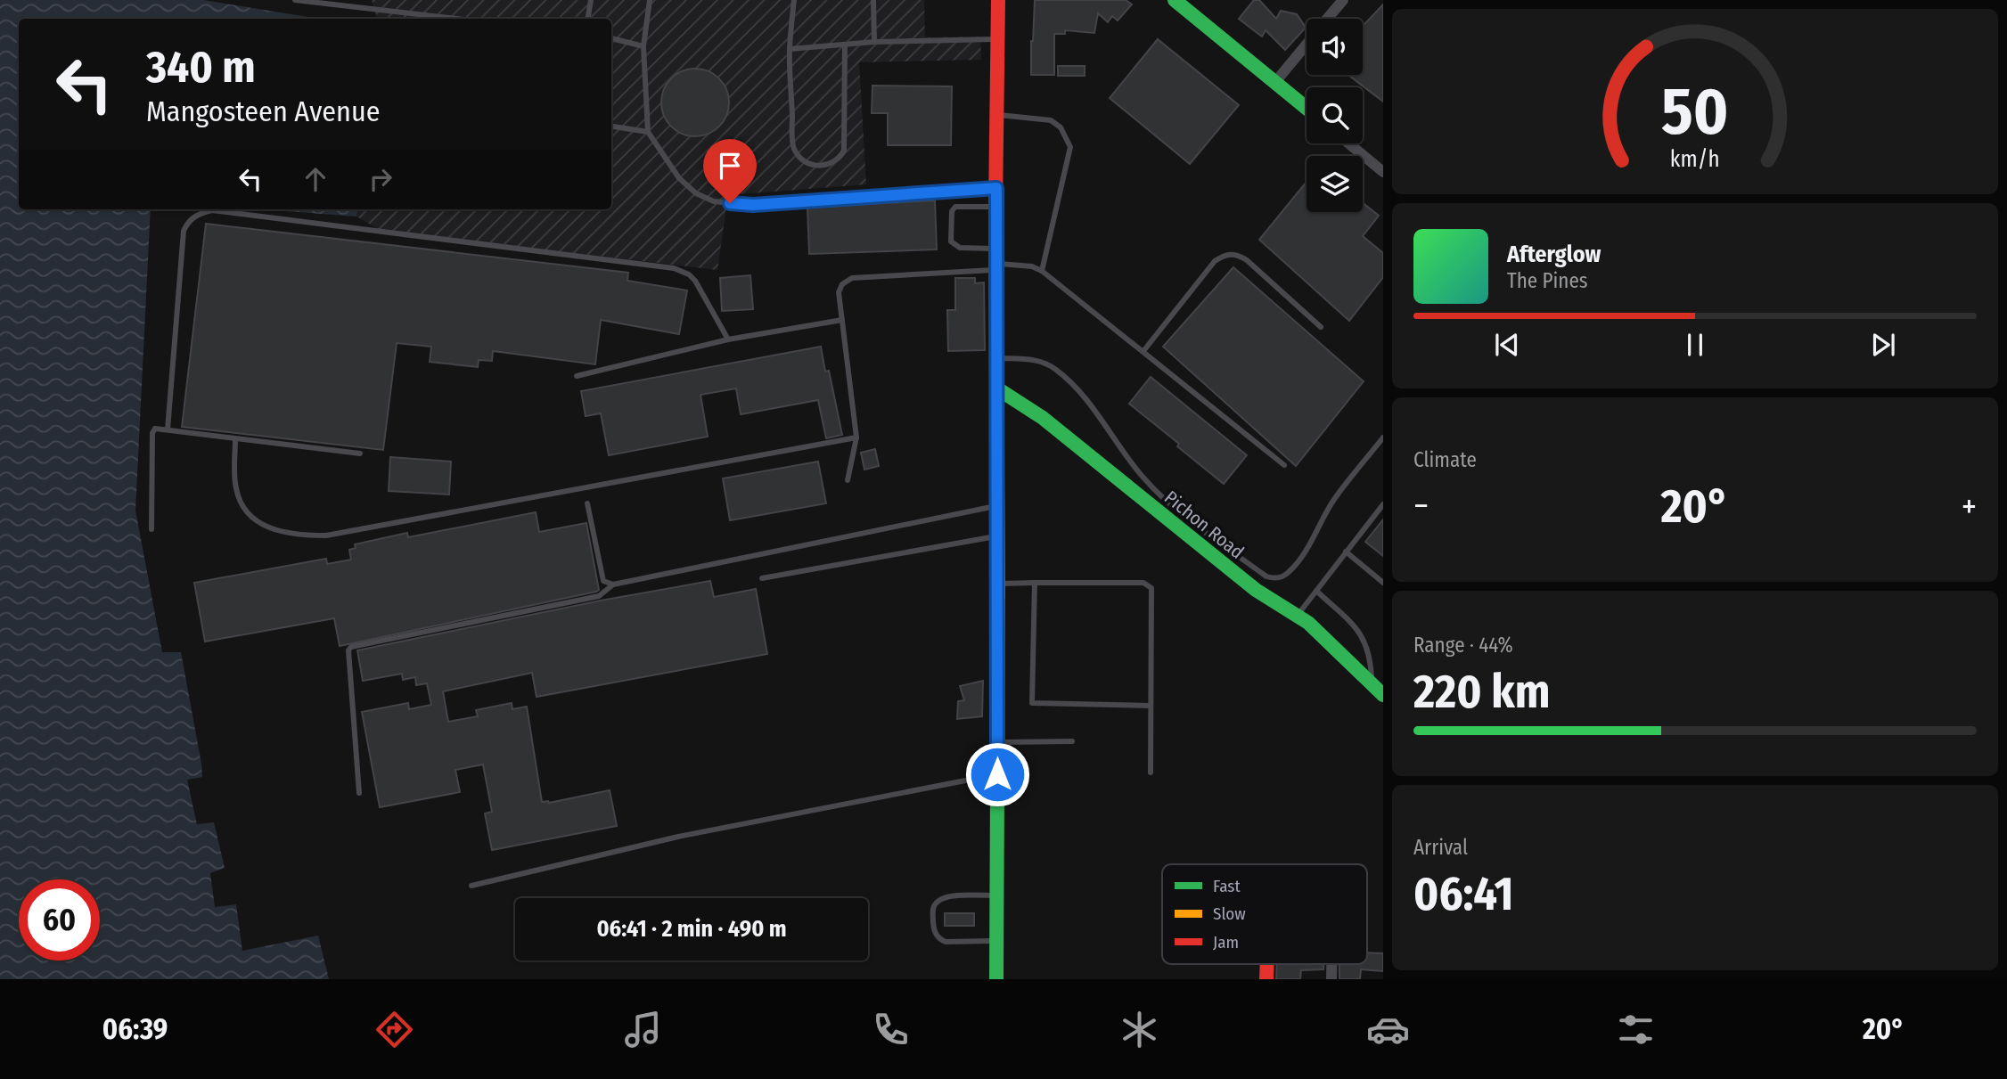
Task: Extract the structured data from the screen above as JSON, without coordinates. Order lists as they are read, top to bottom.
{
  "streets": {
    "main road": ["Pichon Road"]
  },
  "legend": ["Fast", "Slow", "Jam"],
  "page": {
    "turn": ["340 m", "Mangosteen Avenue"],
    "song": ["Afterglow", "The Pines"],
    "tile": [
      "Climate",
      ["Range · 44%", "220 km"],
      ["Arrival", "06:41"]
    ],
    "heat": ["−", "20°", "+"],
    "limit": "60",
    "trip": "06:41 · 2 min · 490 m",
    "tabs": ["06:39", "20°"],
    "gauge": ["50", "km/h"]
  }
}
